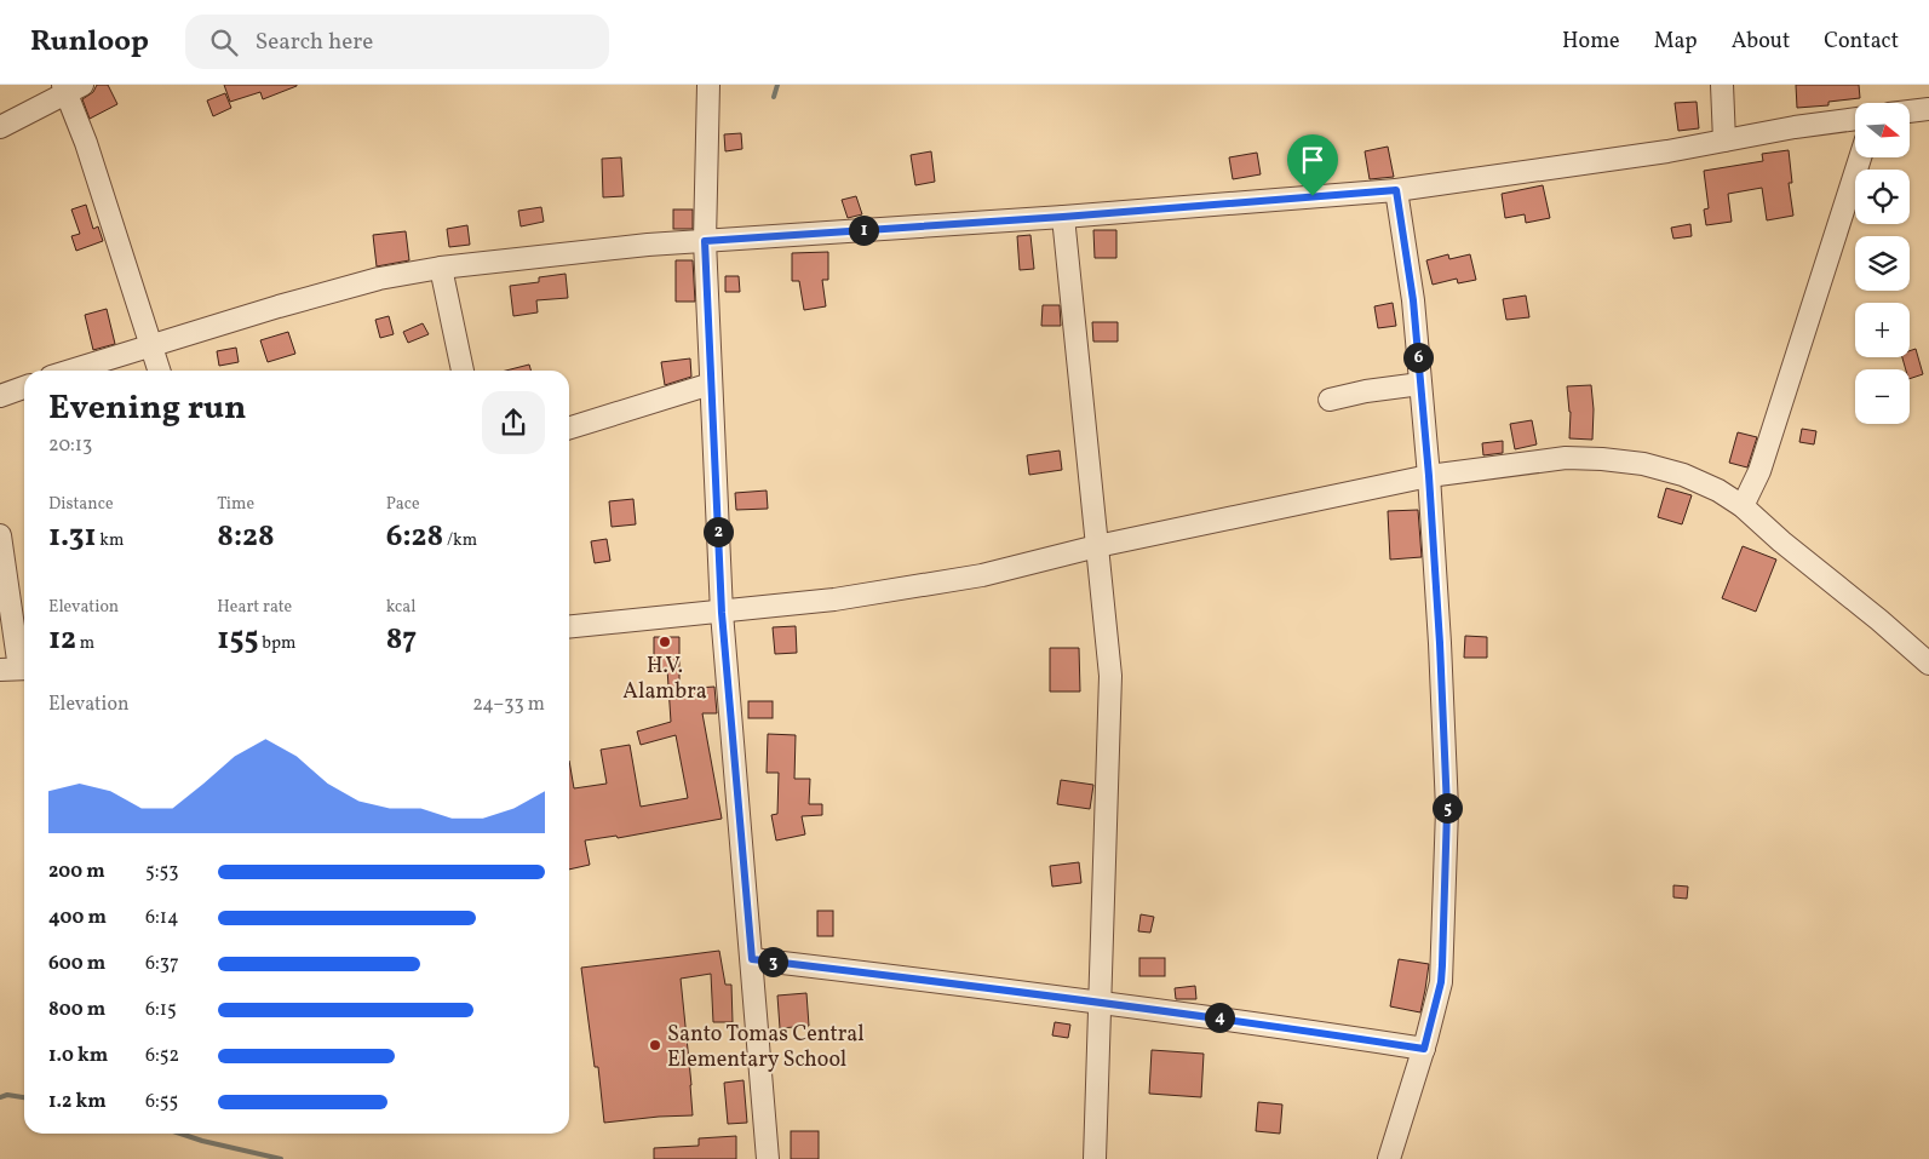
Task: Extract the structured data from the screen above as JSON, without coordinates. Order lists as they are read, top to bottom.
{
  "places": ["H.V. Alambra", "Santo Tomas Central Elementary School"],
  "north": "right",
  "page": {
    "header": "Runloop",
    "search": "Search here",
    "nav": [
      "Home",
      "Map",
      "About",
      "Contact"
    ],
    "map_buttons": ["+", "−"],
    "pins": [
      "1",
      "6",
      "2",
      "5",
      "3",
      "4"
    ],
    "heading": ["Evening run", "20:13"],
    "stats": [
      ["Distance", "1.31 km"],
      ["Time", "8:28"],
      ["Pace", "6:28 /km"],
      ["Elevation", "12 m"],
      ["Heart rate", "155 bpm"],
      ["kcal", "87"]
    ],
    "chart": ["Elevation", "24–33 m"],
    "list": [
      {
        "name": "200 m",
        "note": "5:53"
      },
      {
        "name": "400 m",
        "note": "6:14"
      },
      {
        "name": "600 m",
        "note": "6:37"
      },
      {
        "name": "800 m",
        "note": "6:15"
      },
      {
        "name": "1.0 km",
        "note": "6:52"
      },
      {
        "name": "1.2 km",
        "note": "6:55"
      }
    ]
  }
}
